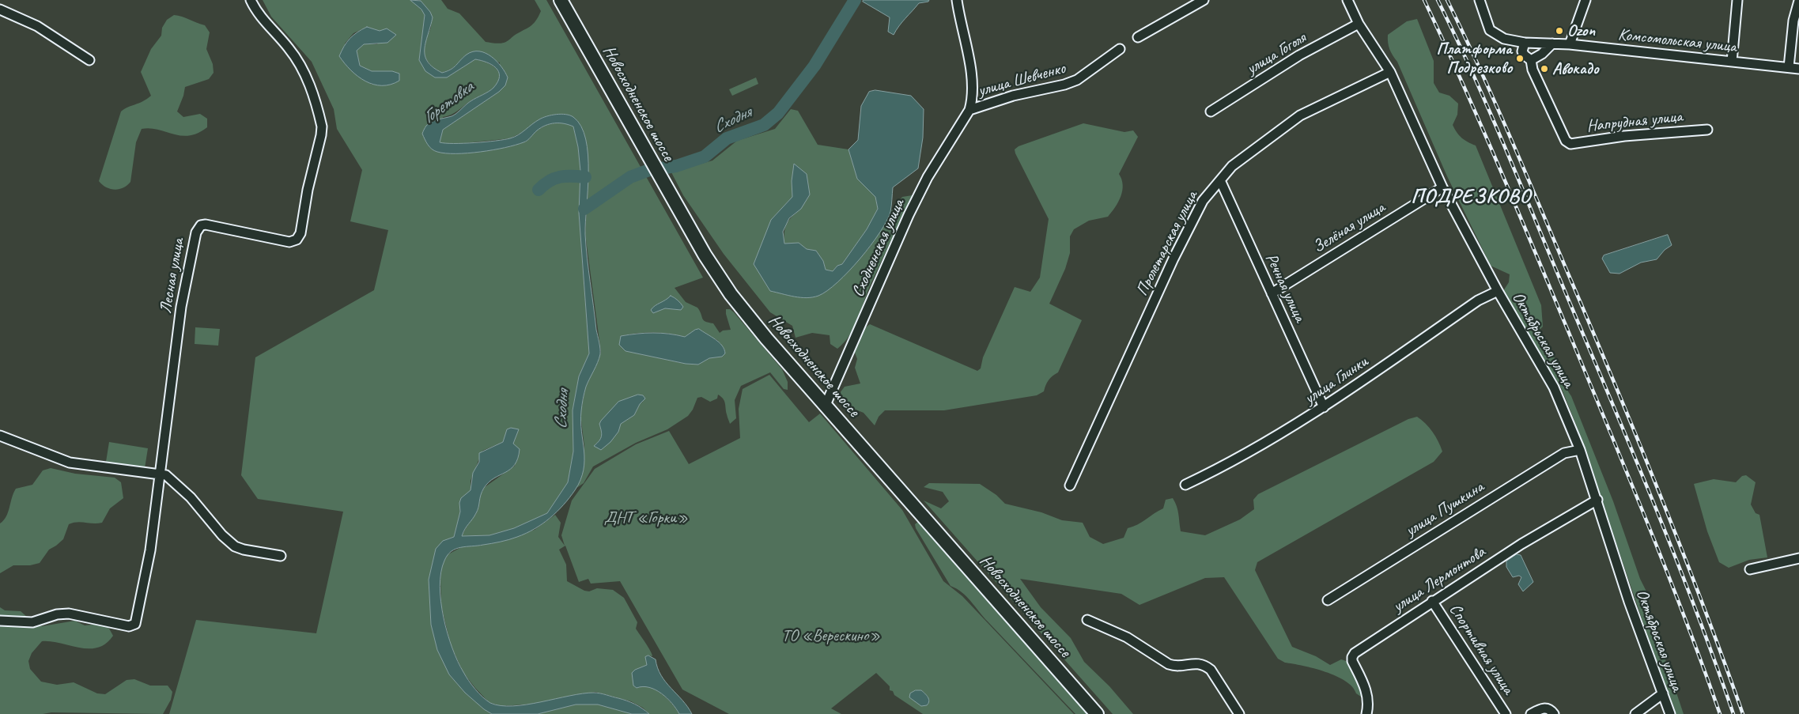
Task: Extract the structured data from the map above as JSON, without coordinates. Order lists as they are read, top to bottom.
{
  "streets": {
    "main road": ["Новосходненское шоссе"],
    "street": [
      "Комсомольская улица",
      "улица Гоголя",
      "улица Шевченко",
      "Напрудная улица",
      "Зелёная улица",
      "Пролетарская улица",
      "Сходненская улица",
      "Лесная улица",
      "Речная улица",
      "Октябрьская улица",
      "улица Глинки",
      "улица Пушкина",
      "улица Лермонтова",
      "Спортивная улица"
    ]
  },
  "crossings": [
    ["улица Гоголя", "Октябрьская улица"],
    ["улица Шевченко", "Сходненская улица"],
    ["Новосходненское шоссе", "Сходненская улица"],
    ["Зелёная улица", "Речная улица"],
    ["Зелёная улица", "Октябрьская улица"],
    ["Пролетарская улица", "Речная улица"],
    ["Пролетарская улица", "Октябрьская улица"],
    ["Речная улица", "улица Глинки"],
    ["Октябрьская улица", "улица Глинки"],
    ["Октябрьская улица", "улица Пушкина"],
    ["Октябрьская улица", "улица Лермонтова"],
    ["улица Лермонтова", "Спортивная улица"]
  ],
  "districts": ["ПОДРЕЗКОВО"],
  "water": ["Горетовка", "Сходня"],
  "parks": ["ДНТ «Горки»", "ТО «Верескино»"],
  "places": ["Ozon", "Платформа Подрезково", "Авокадо"]
}
